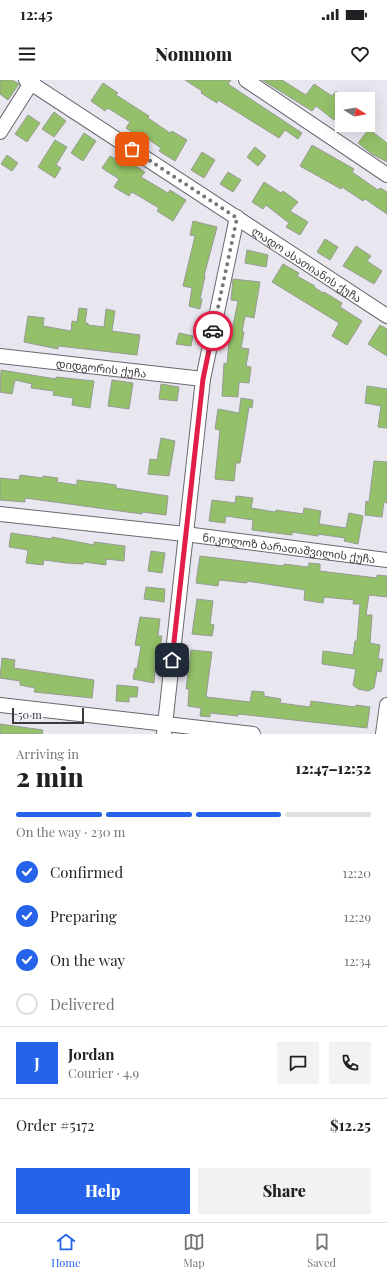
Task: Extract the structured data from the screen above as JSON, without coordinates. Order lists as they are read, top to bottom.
{
  "streets": {
    "street": ["ლადო ასათიანის ქუჩა", "დიდგორის ქუჩა", "ნიკოლოზ ბარათაშვილის ქუჩა"]
  },
  "scale_bar": "50 m",
  "north": "right",
  "page": {
    "status": "12:45",
    "header": "Nomnom",
    "scale": "50 m",
    "heading": ["2 min", "Arriving in", "12:47–12:52"],
    "panel": [
      "Jordan",
      "Courier · 4.9",
      "Order #5172",
      "$12.25"
    ],
    "bar": "On the way · 230 m",
    "list": [
      ["Confirmed", "12:20"],
      ["Preparing", "12:29"],
      ["On the way", "12:34"],
      "Delivered"
    ],
    "round": "J",
    "buttons": ["Help", "Share"],
    "tabs": ["Home", "Map", "Saved"]
  }
}
